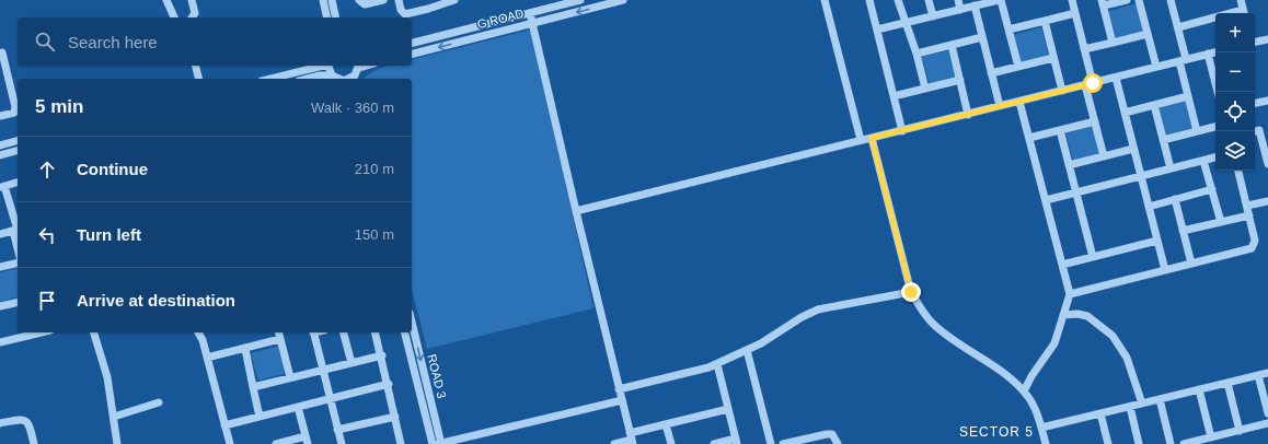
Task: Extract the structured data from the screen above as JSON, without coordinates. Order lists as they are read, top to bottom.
{
  "streets": {
    "street": ["G ROAD", "ROAD 3"]
  },
  "districts": ["SECTOR 5"],
  "page": {
    "map_buttons": ["+", "−"],
    "search": "Search here",
    "heading": ["5 min", "Walk · 360 m"],
    "list": [
      ["Continue", "210 m"],
      ["Turn left", "150 m"],
      "Arrive at destination"
    ]
  }
}
